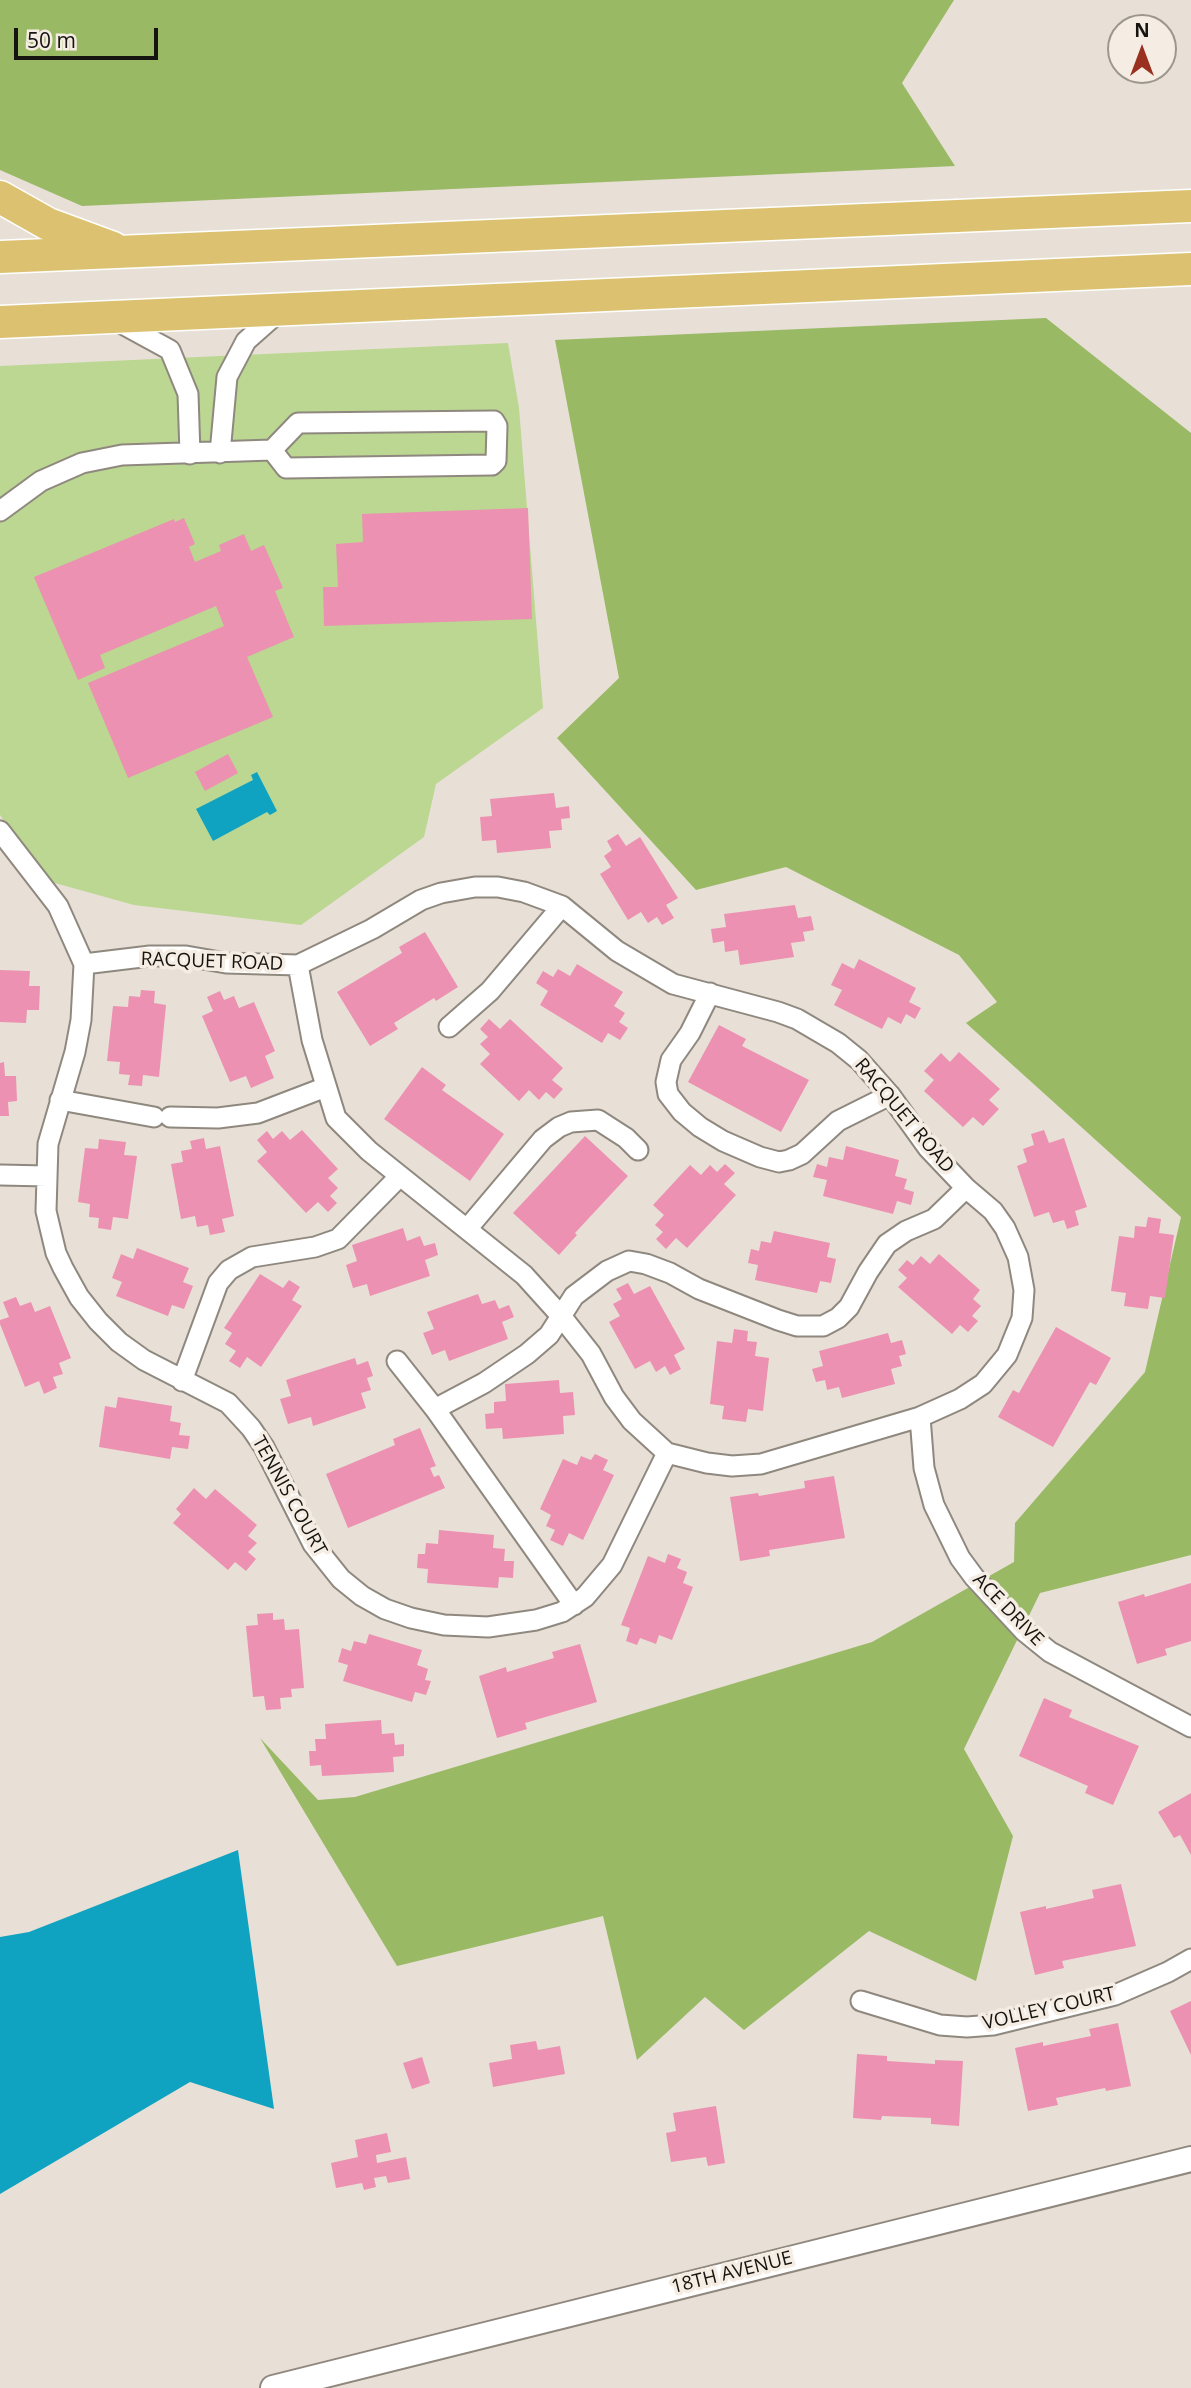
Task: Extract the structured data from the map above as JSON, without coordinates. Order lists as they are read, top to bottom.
{
  "streets": {
    "street": [
      "RACQUET ROAD",
      "TENNIS COURT",
      "ACE DRIVE",
      "VOLLEY COURT",
      "18TH AVENUE"
    ]
  },
  "crossings": [
    ["RACQUET ROAD", "TENNIS COURT"],
    ["RACQUET ROAD", "ACE DRIVE"]
  ],
  "scale_bar": "50 m",
  "north": "top"
}
